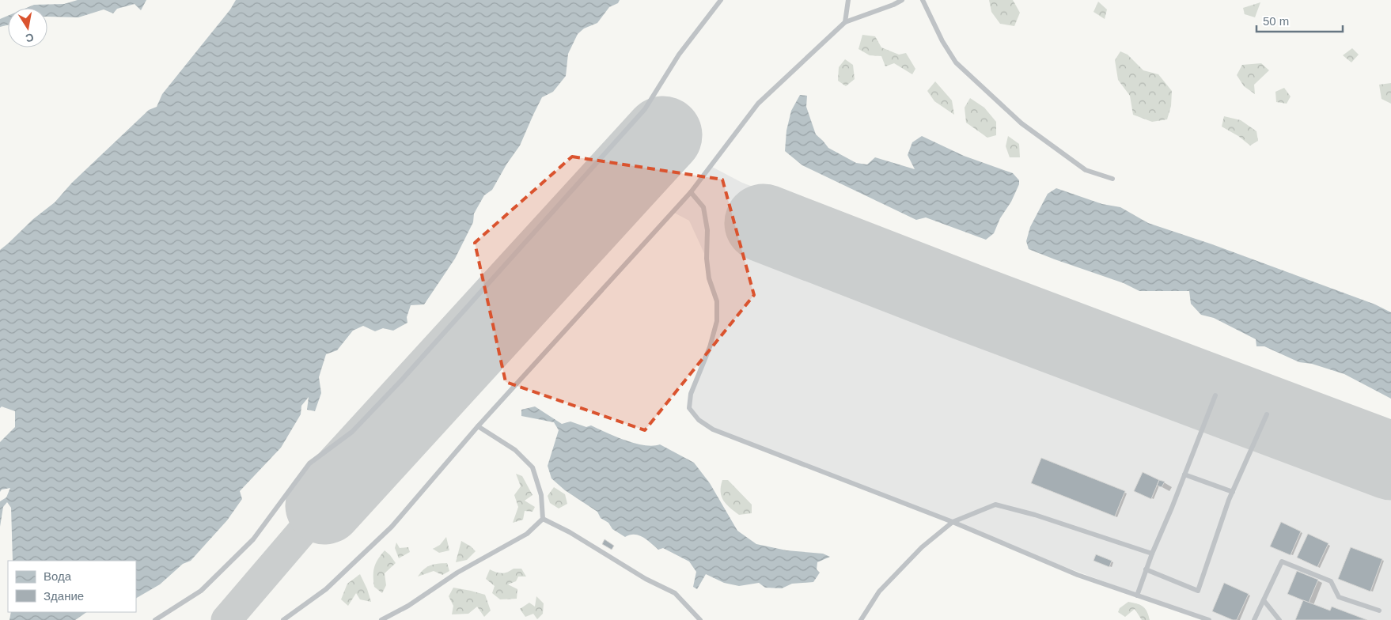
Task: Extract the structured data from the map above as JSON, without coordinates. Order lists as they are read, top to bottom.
{
  "legend": ["Вода", "Здание"],
  "scale_bar": "50 m",
  "north": "bottom"
}
